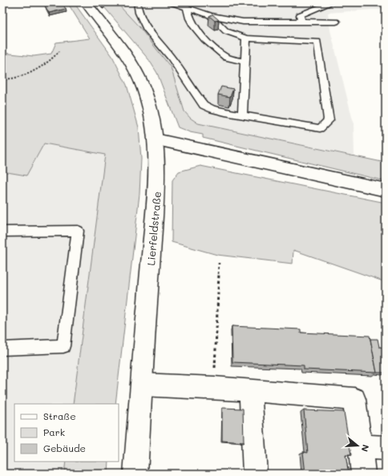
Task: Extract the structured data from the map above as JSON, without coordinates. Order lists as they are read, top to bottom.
{
  "streets": {
    "main road": ["Lierfeldstraße"]
  },
  "legend": ["Straße", "Park", "Gebäude"],
  "north": "right"
}
